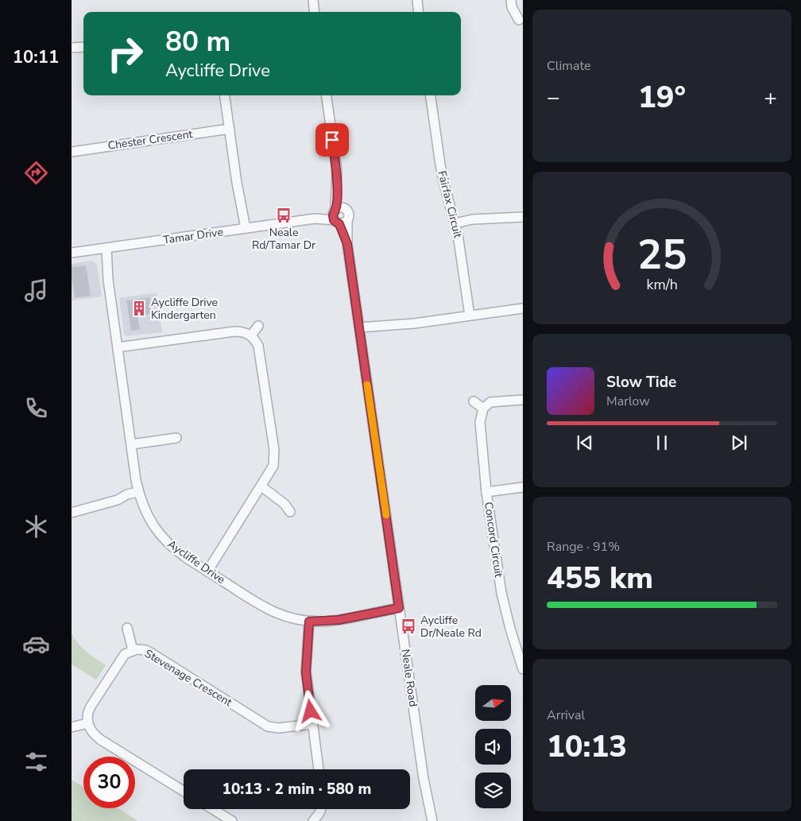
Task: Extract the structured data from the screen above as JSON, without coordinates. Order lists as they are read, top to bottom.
{
  "streets": {
    "street": [
      "Chester Crescent",
      "Fairfax Circuit",
      "Tamar Drive",
      "Concord Circuit",
      "Aycliffe Drive",
      "Stevenage Crescent",
      "Neale Road"
    ]
  },
  "crossings": [
    ["Tamar Drive", "Aycliffe Drive"],
    ["Tamar Drive", "Neale Road"],
    ["Aycliffe Drive", "Neale Road"]
  ],
  "places": {
    "bus stop": ["Neale Rd/Tamar Dr", "Aycliffe Dr/Neale Rd"],
    "building": ["Aycliffe Drive Kindergarten"]
  },
  "north": "right",
  "page": {
    "tabs": "10:11",
    "tile": [
      "Climate",
      ["Range · 91%", "455 km"],
      ["Arrival", "10:13"]
    ],
    "turn": ["80 m", "Aycliffe Drive"],
    "heat": ["−", "19°", "+"],
    "song": ["Slow Tide", "Marlow"],
    "limit": "30",
    "trip": "10:13 · 2 min · 580 m",
    "gauge": ["25", "km/h"]
  }
}
